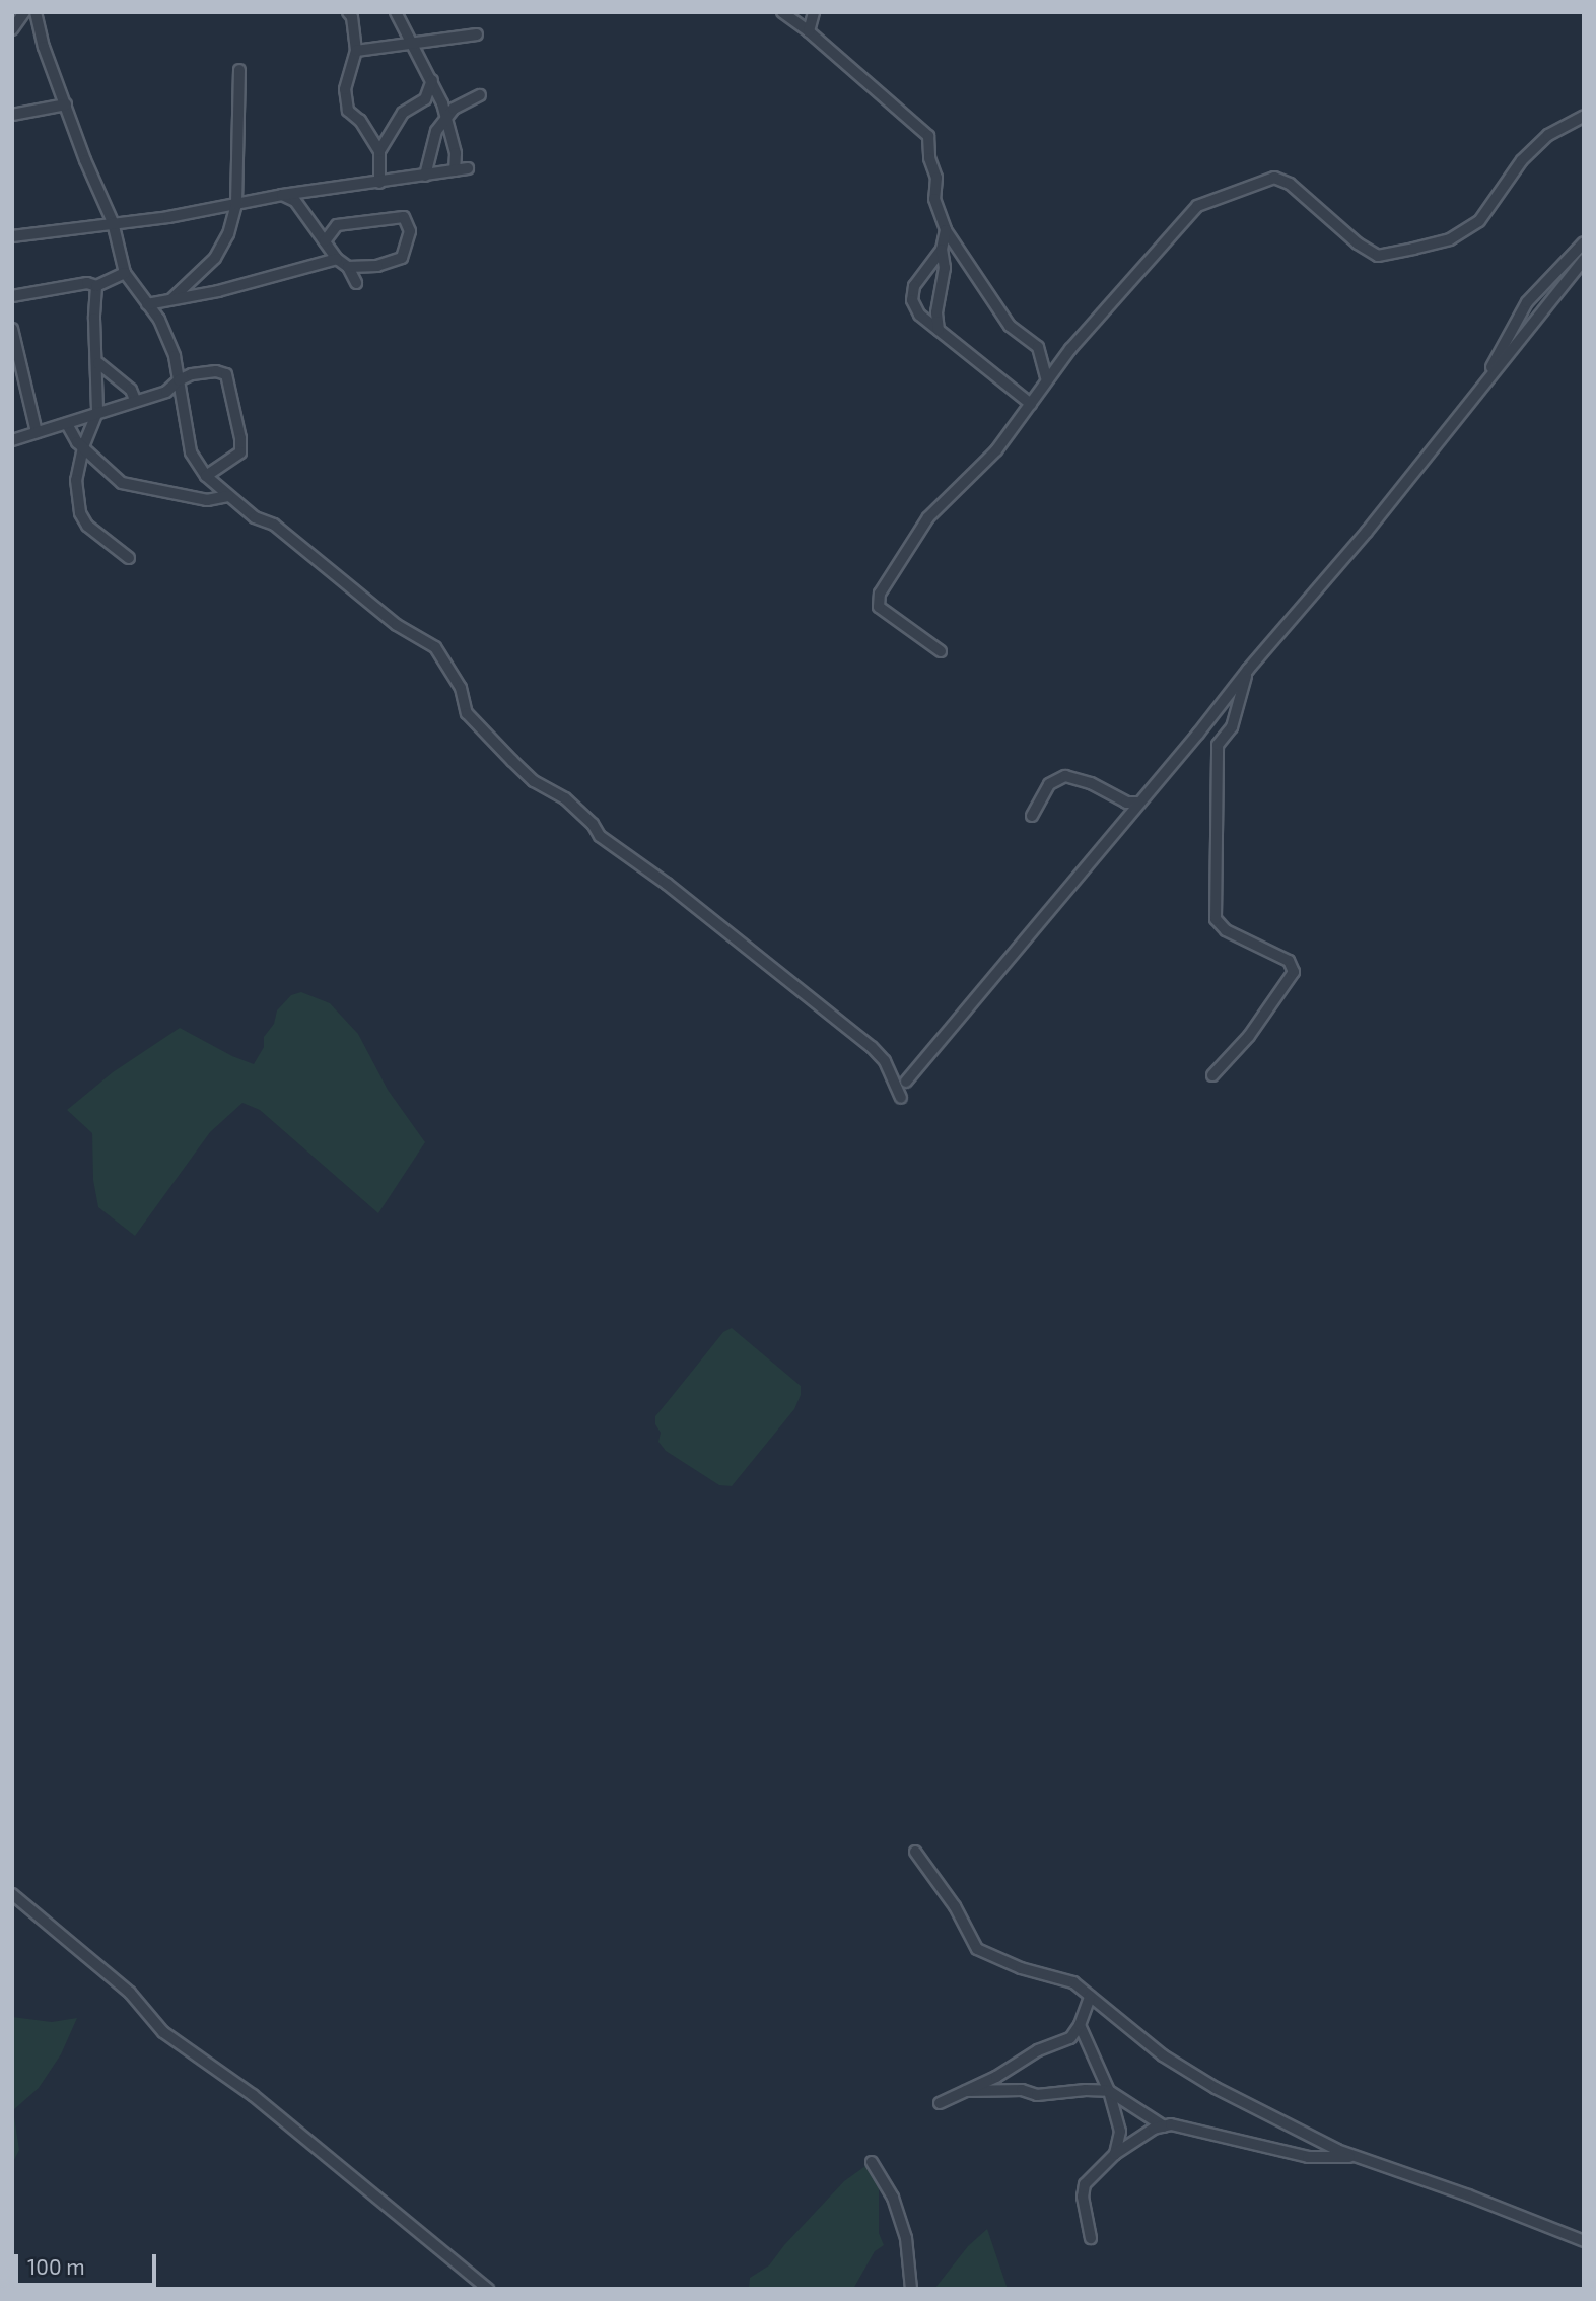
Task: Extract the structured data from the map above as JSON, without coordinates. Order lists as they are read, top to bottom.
{
  "scale_bar": "100 m"
}
